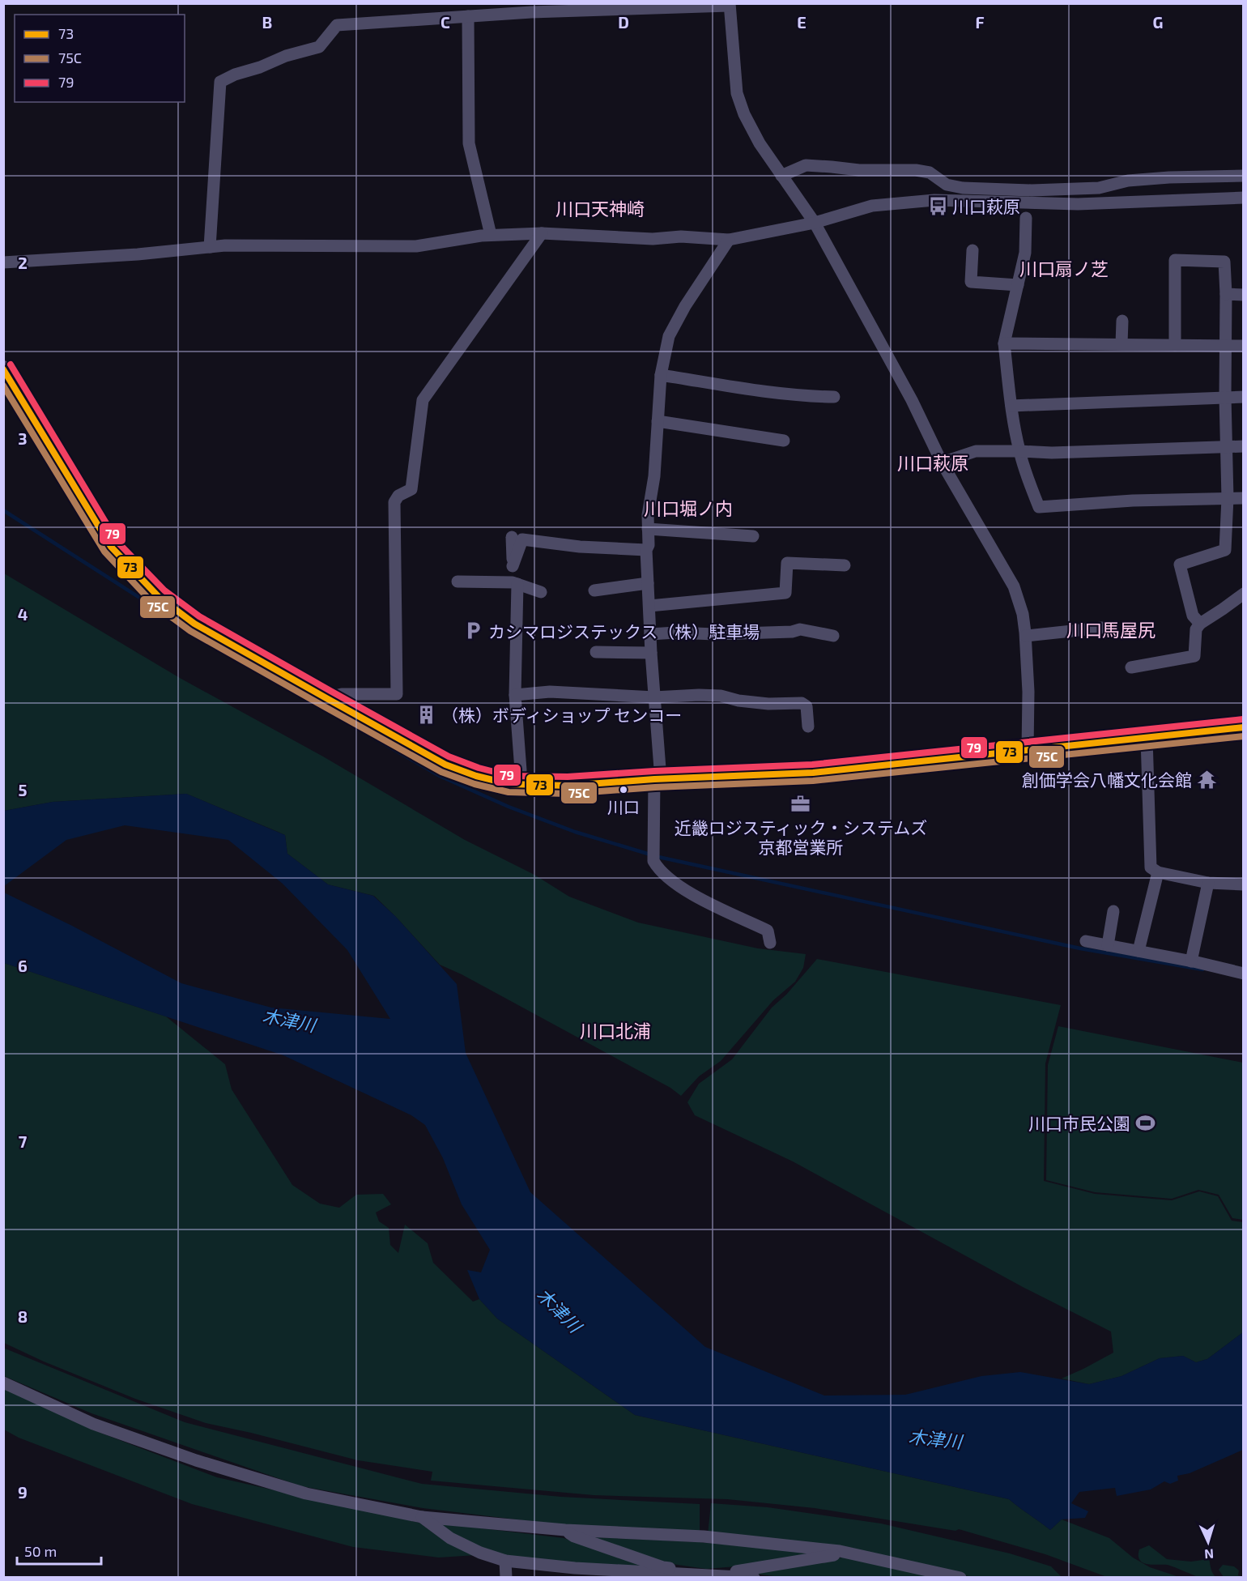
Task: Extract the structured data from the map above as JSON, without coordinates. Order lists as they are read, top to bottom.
{
  "districts": [
    "川口天神崎",
    "川口扇ノ芝",
    "川口萩原",
    "川口堀ノ内",
    "川口馬屋尻",
    "川口北浦"
  ],
  "water": ["木津川"],
  "places": {
    "bus stop": ["川口萩原"],
    "parking": ["カシマロジステックス（株）駐車場"],
    "building": ["（株）ボディショップ センコー"],
    "temple": ["創価学会八幡文化会館"],
    "other": ["川口"],
    "office": ["近畿ロジスティック・システムズ 京都営業所"],
    "sports": ["川口市民公園"]
  },
  "lines": ["transit line 79", "transit line 73", "transit line 75C"],
  "legend": ["73", "75C", "79"],
  "scale_bar": "50 m",
  "north": "bottom",
  "grid": {
    "columns": [
      "B",
      "C",
      "D",
      "E",
      "F",
      "G"
    ],
    "rows": [
      "2",
      "3",
      "4",
      "5",
      "6",
      "7",
      "8",
      "9"
    ]
  }
}
